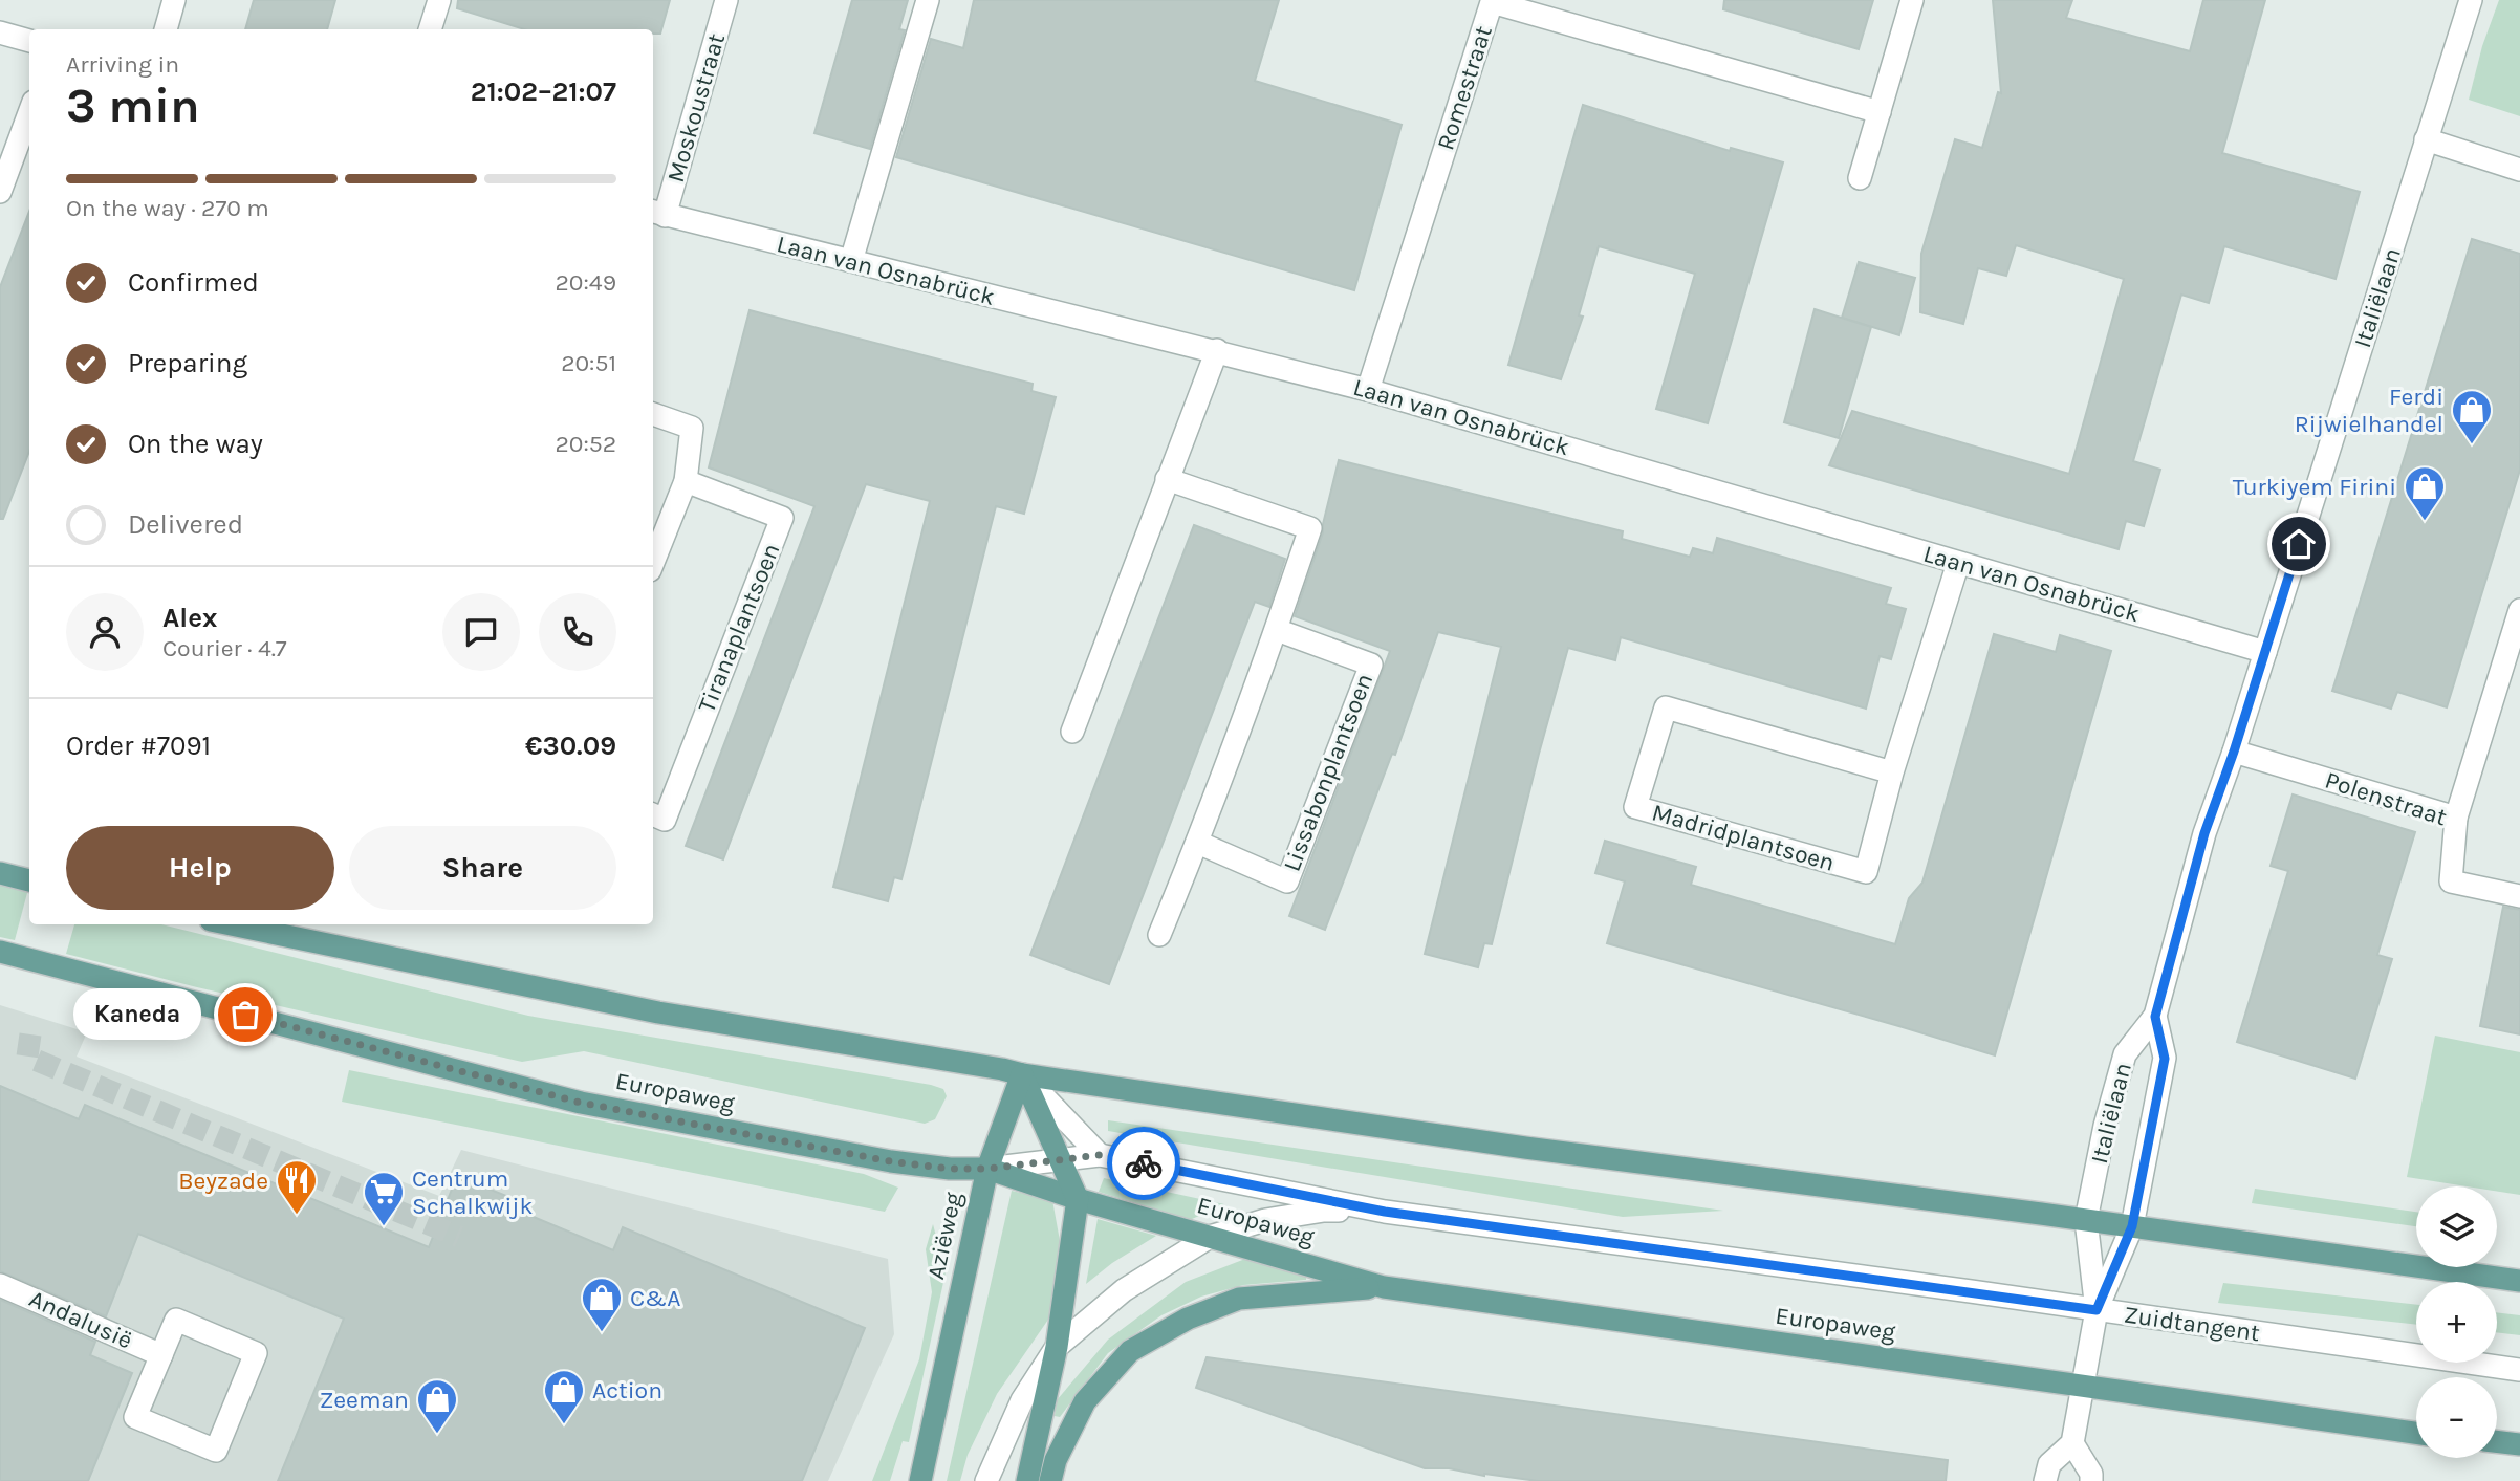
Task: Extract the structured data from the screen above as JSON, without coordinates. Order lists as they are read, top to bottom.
{
  "streets": {
    "main road": ["Europaweg", "Aziëweg"],
    "street": [
      "Romestraat",
      "Moskoustraat",
      "Laan van Osnabrück",
      "Italiëlaan",
      "Tiranaplantsoen",
      "Lissabonplantsoen",
      "Polenstraat",
      "Madridplantsoen",
      "Andalusië",
      "Zuidtangent"
    ]
  },
  "crossings": [
    ["Romestraat", "Laan van Osnabrück"],
    ["Moskoustraat", "Laan van Osnabrück"],
    ["Laan van Osnabrück", "Italiëlaan"],
    ["Laan van Osnabrück", "Madridplantsoen"],
    ["Italiëlaan", "Polenstraat"],
    ["Italiëlaan", "Zuidtangent"],
    ["Europaweg", "Aziëweg"],
    ["Europaweg", "Zuidtangent"],
    ["Aziëweg", "Zuidtangent"]
  ],
  "places": {
    "shop": [
      "Ferdi Rijwielhandel",
      "Turkiyem Firini",
      "C&A",
      "Action",
      "Zeeman"
    ],
    "other": ["Kaneda"],
    "restaurant": ["Beyzade"],
    "supermarket": ["Centrum Schalkwijk"]
  },
  "page": {
    "heading": ["3 min", "Arriving in", "21:02–21:07"],
    "panel": [
      "Alex",
      "Courier · 4.7",
      "Order #7091",
      "€30.09"
    ],
    "bar": "On the way · 270 m",
    "list": [
      ["Confirmed", "20:49"],
      ["Preparing", "20:51"],
      ["On the way", "20:52"],
      "Delivered"
    ],
    "buttons": ["Help", "Share"],
    "bubble": "Kaneda",
    "map_buttons": ["+", "−"]
  }
}
